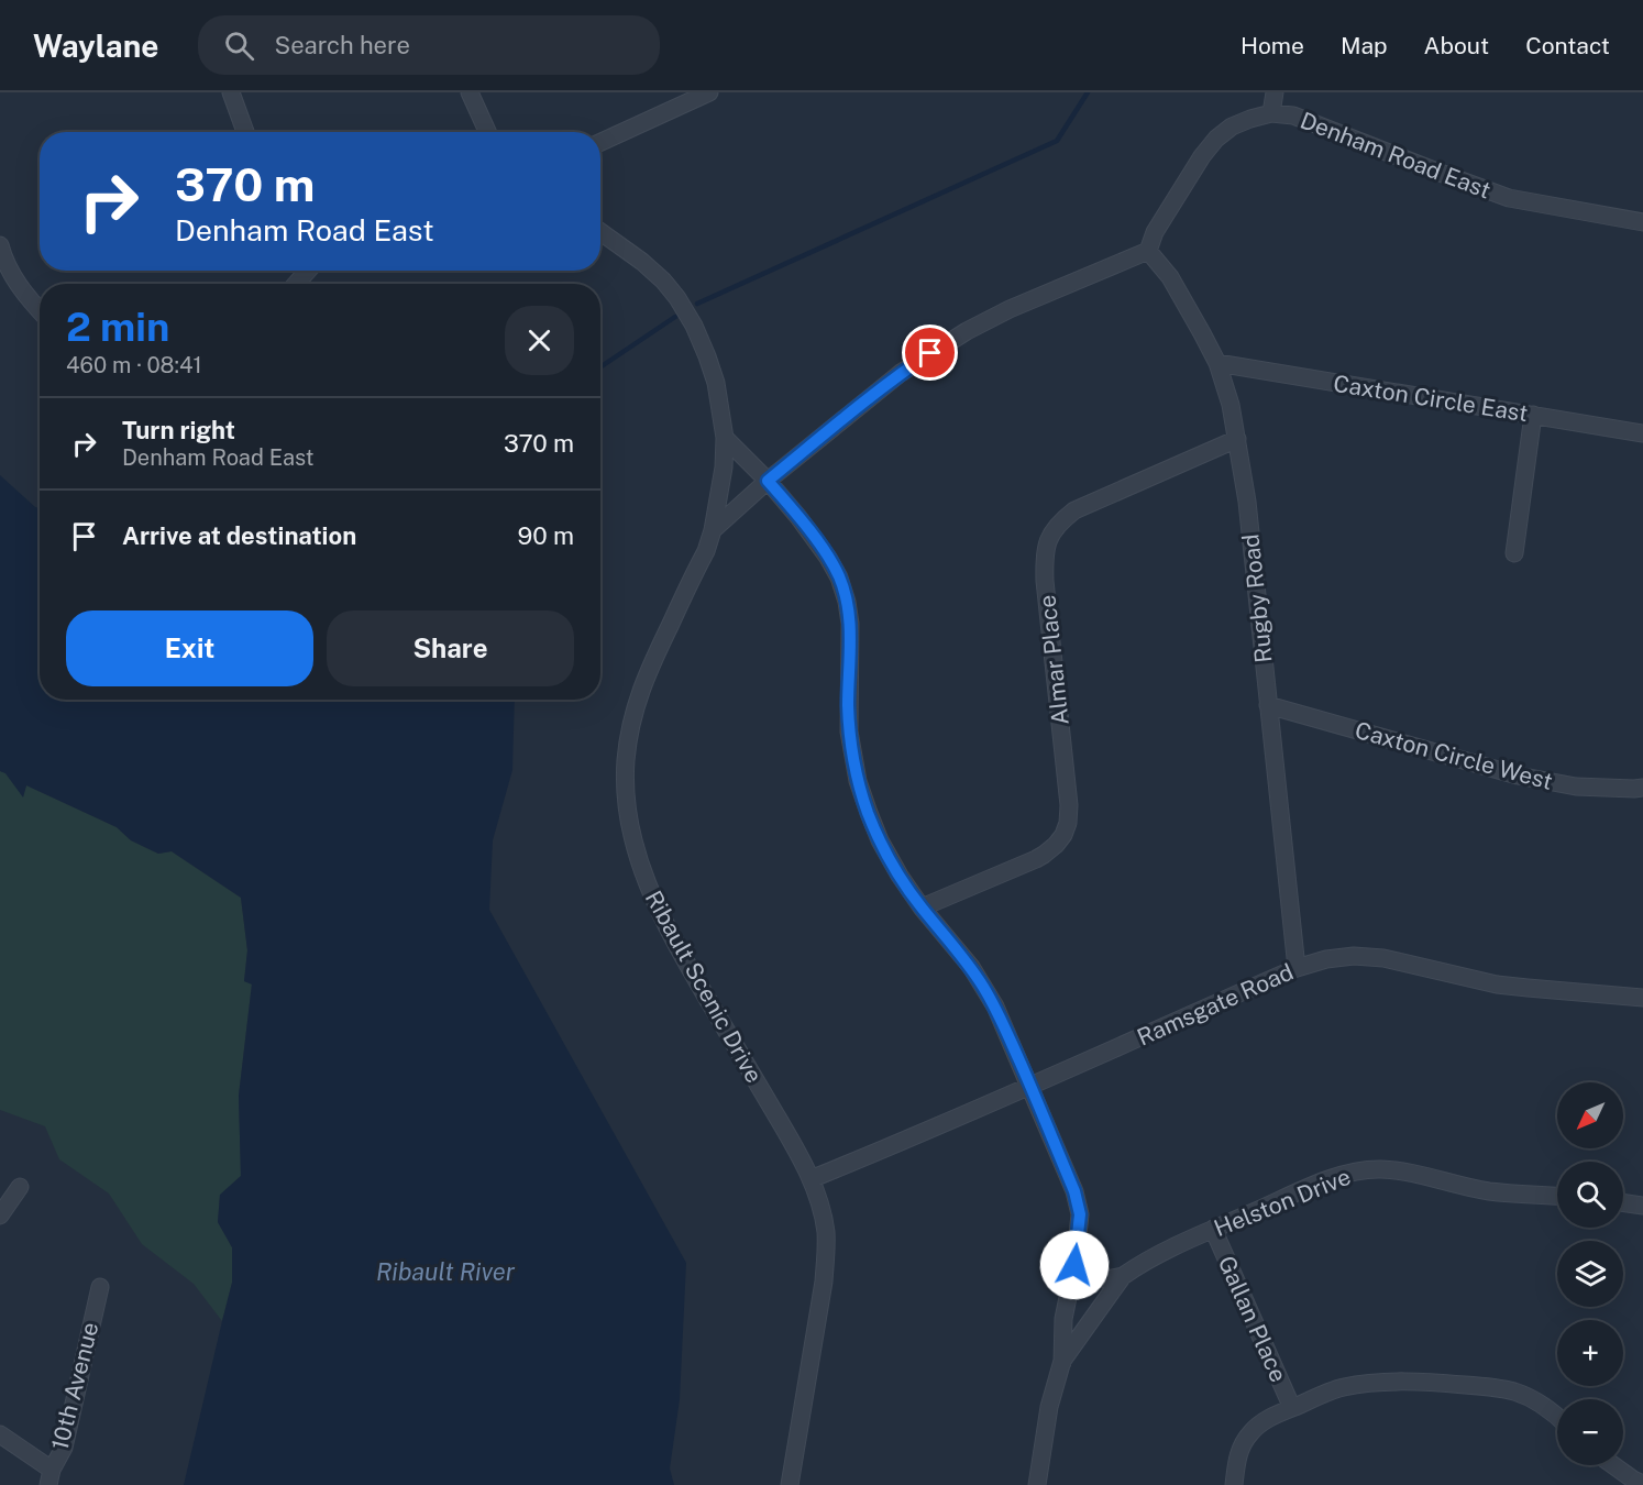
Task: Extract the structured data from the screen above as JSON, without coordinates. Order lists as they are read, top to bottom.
{
  "streets": {
    "street": [
      "Denham Road East",
      "Caxton Circle East",
      "Rugby Road",
      "Almar Place",
      "Caxton Circle West",
      "Ribault Scenic Drive",
      "Ramsgate Road",
      "Helston Drive",
      "Gallan Place",
      "10th Avenue"
    ]
  },
  "crossings": [
    ["Denham Road East", "Rugby Road"],
    ["Caxton Circle East", "Rugby Road"],
    ["Rugby Road", "Almar Place"],
    ["Rugby Road", "Caxton Circle West"],
    ["Rugby Road", "Ramsgate Road"],
    ["Ribault Scenic Drive", "Ramsgate Road"],
    ["Helston Drive", "Gallan Place"]
  ],
  "water": ["Ribault River"],
  "north": "bottom left",
  "page": {
    "header": "Waylane",
    "search": "Search here",
    "nav": [
      "Home",
      "Map",
      "About",
      "Contact"
    ],
    "turn": ["370 m", "Denham Road East"],
    "heading": ["2 min", "460 m · 08:41"],
    "list": [
      {
        "name": "Turn right",
        "note": "Denham Road East",
        "value": "370 m"
      },
      {
        "name": "Arrive at destination",
        "value": "90 m"
      }
    ],
    "buttons": ["Exit", "Share"],
    "map_buttons": ["+", "−"]
  }
}
